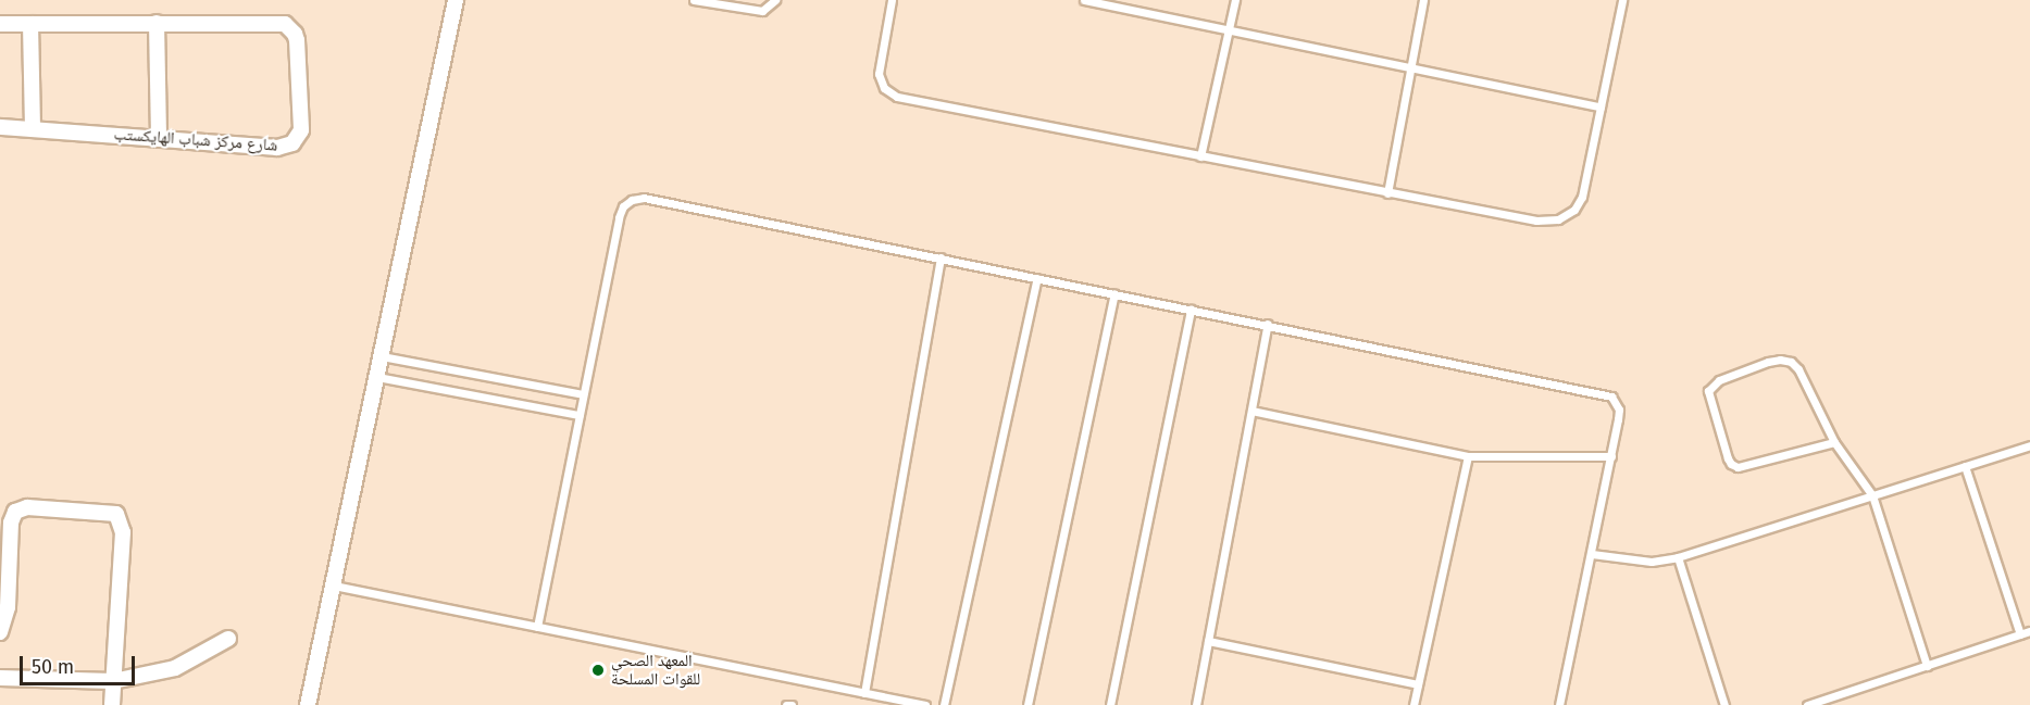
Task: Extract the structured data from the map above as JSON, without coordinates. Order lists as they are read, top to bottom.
{
  "streets": {
    "street": ["شارع مركز شباب الهايكستب"]
  },
  "places": ["المعهد الصحي للقوات المسلحة"],
  "scale_bar": "50 m"
}
